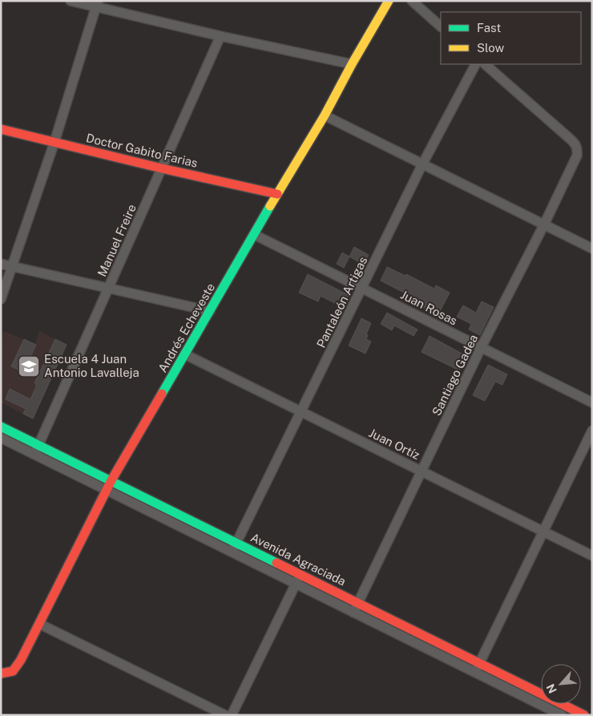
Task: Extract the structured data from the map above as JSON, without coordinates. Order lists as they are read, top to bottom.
{
  "streets": {
    "street": [
      "Doctor Gabito Farias",
      "Manuel Freire",
      "Pantaleón Artigas",
      "Juan Rosas",
      "Andrés Echeveste",
      "Santiago Gadea",
      "Juan Ortíz",
      "Avenida Agraciada"
    ]
  },
  "crossings": [
    ["Doctor Gabito Farias", "Manuel Freire"],
    ["Doctor Gabito Farias", "Andrés Echeveste"],
    ["Manuel Freire", "Avenida Agraciada"],
    ["Pantaleón Artigas", "Juan Rosas"],
    ["Pantaleón Artigas", "Juan Ortíz"],
    ["Pantaleón Artigas", "Avenida Agraciada"],
    ["Juan Rosas", "Andrés Echeveste"],
    ["Juan Rosas", "Santiago Gadea"],
    ["Andrés Echeveste", "Juan Ortíz"],
    ["Andrés Echeveste", "Avenida Agraciada"],
    ["Santiago Gadea", "Juan Ortíz"],
    ["Santiago Gadea", "Avenida Agraciada"]
  ],
  "places": {
    "school or university": ["Escuela 4 Juan Antonio Lavalleja"]
  },
  "legend": ["Fast", "Slow"],
  "north": "bottom left"
}
